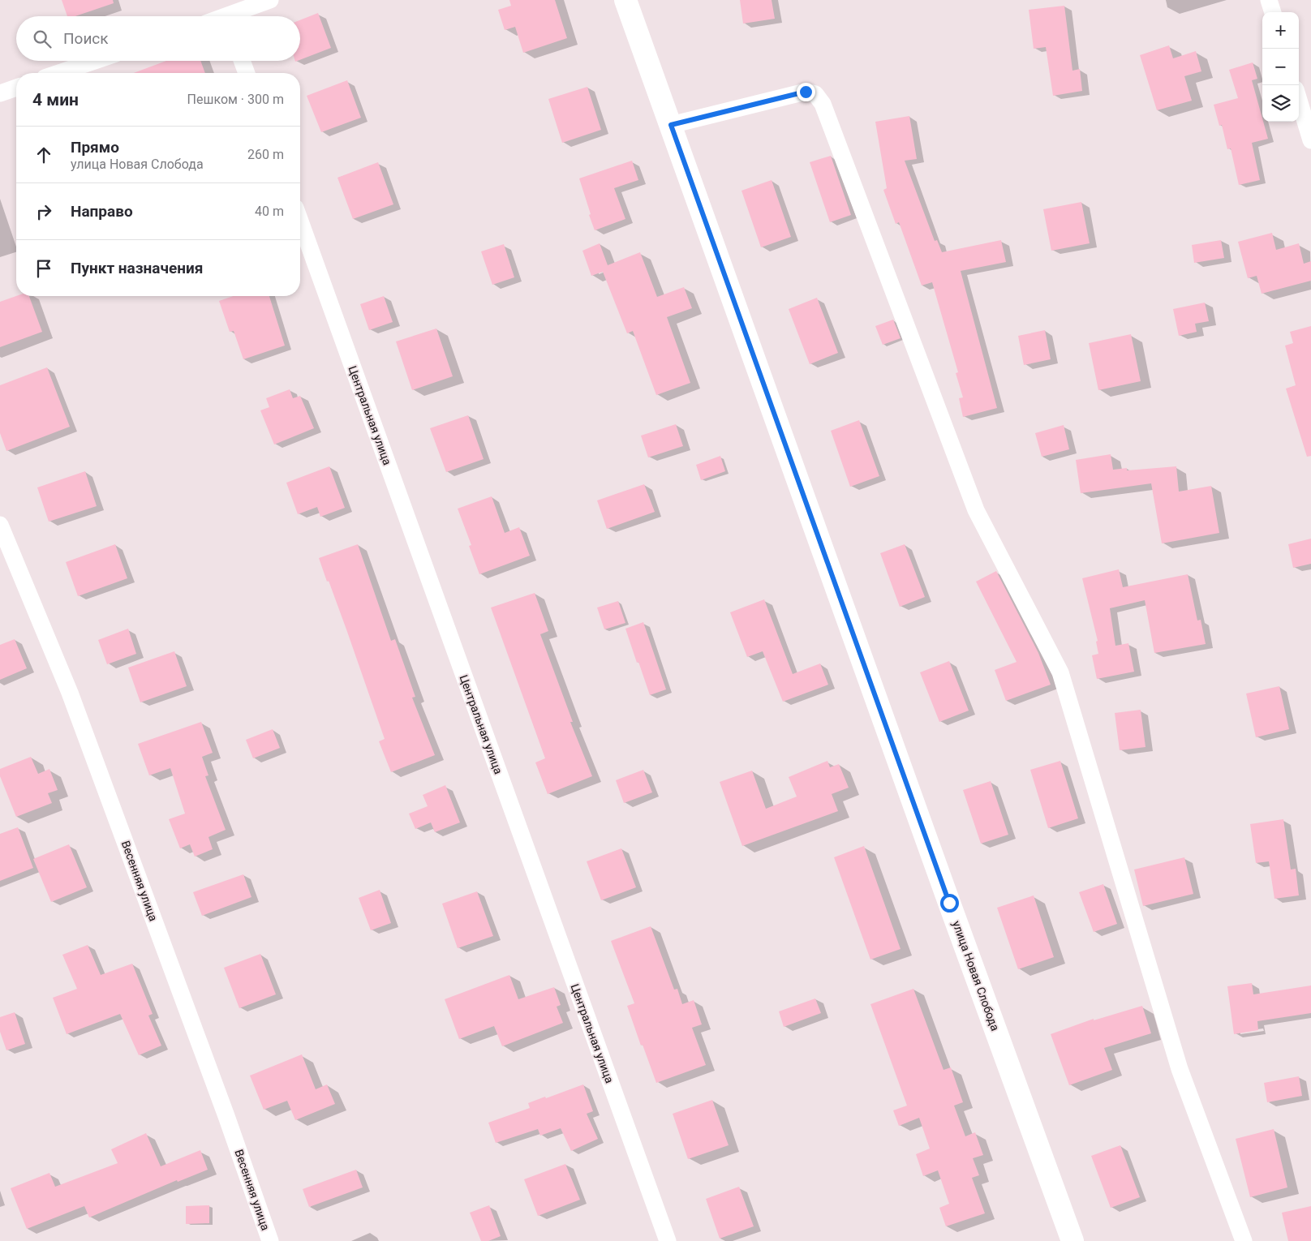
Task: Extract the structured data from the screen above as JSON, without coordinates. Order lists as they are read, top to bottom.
{
  "streets": {
    "street": ["Центральная улица", "Весенняя улица", "улица Новая Слобода"]
  },
  "page": {
    "map_buttons": ["+", "−"],
    "search": "Поиск",
    "heading": ["4 мин", "Пешком · 300 m"],
    "list": [
      ["Прямо", "улица Новая Слобода", "260 m"],
      ["Направо", "40 m"],
      "Пункт назначения"
    ]
  }
}
